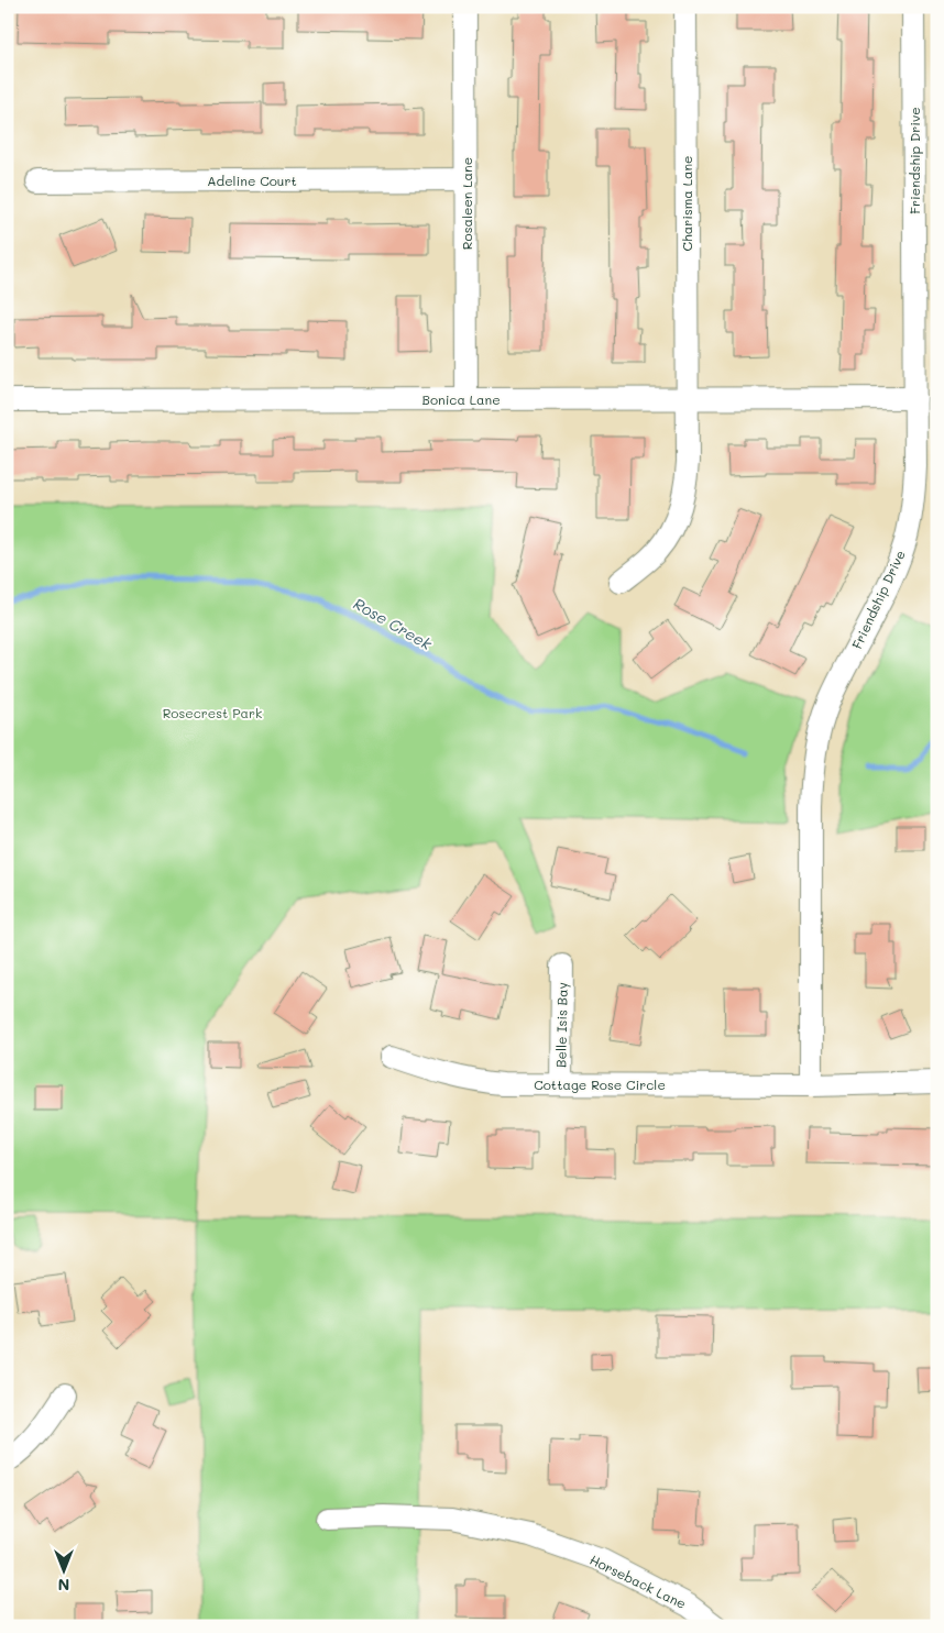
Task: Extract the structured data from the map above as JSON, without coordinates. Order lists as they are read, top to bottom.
{
  "streets": {
    "street": [
      "Friendship Drive",
      "Adeline Court",
      "Rosaleen Lane",
      "Charisma Lane",
      "Bonica Lane",
      "Belle Isis Bay",
      "Cottage Rose Circle",
      "Horseback Lane"
    ]
  },
  "crossings": [
    ["Friendship Drive", "Bonica Lane"],
    ["Friendship Drive", "Cottage Rose Circle"],
    ["Adeline Court", "Rosaleen Lane"],
    ["Rosaleen Lane", "Bonica Lane"],
    ["Charisma Lane", "Bonica Lane"],
    ["Belle Isis Bay", "Cottage Rose Circle"]
  ],
  "water": ["Rose Creek"],
  "parks": ["Rosecrest Park"],
  "north": "bottom"
}
